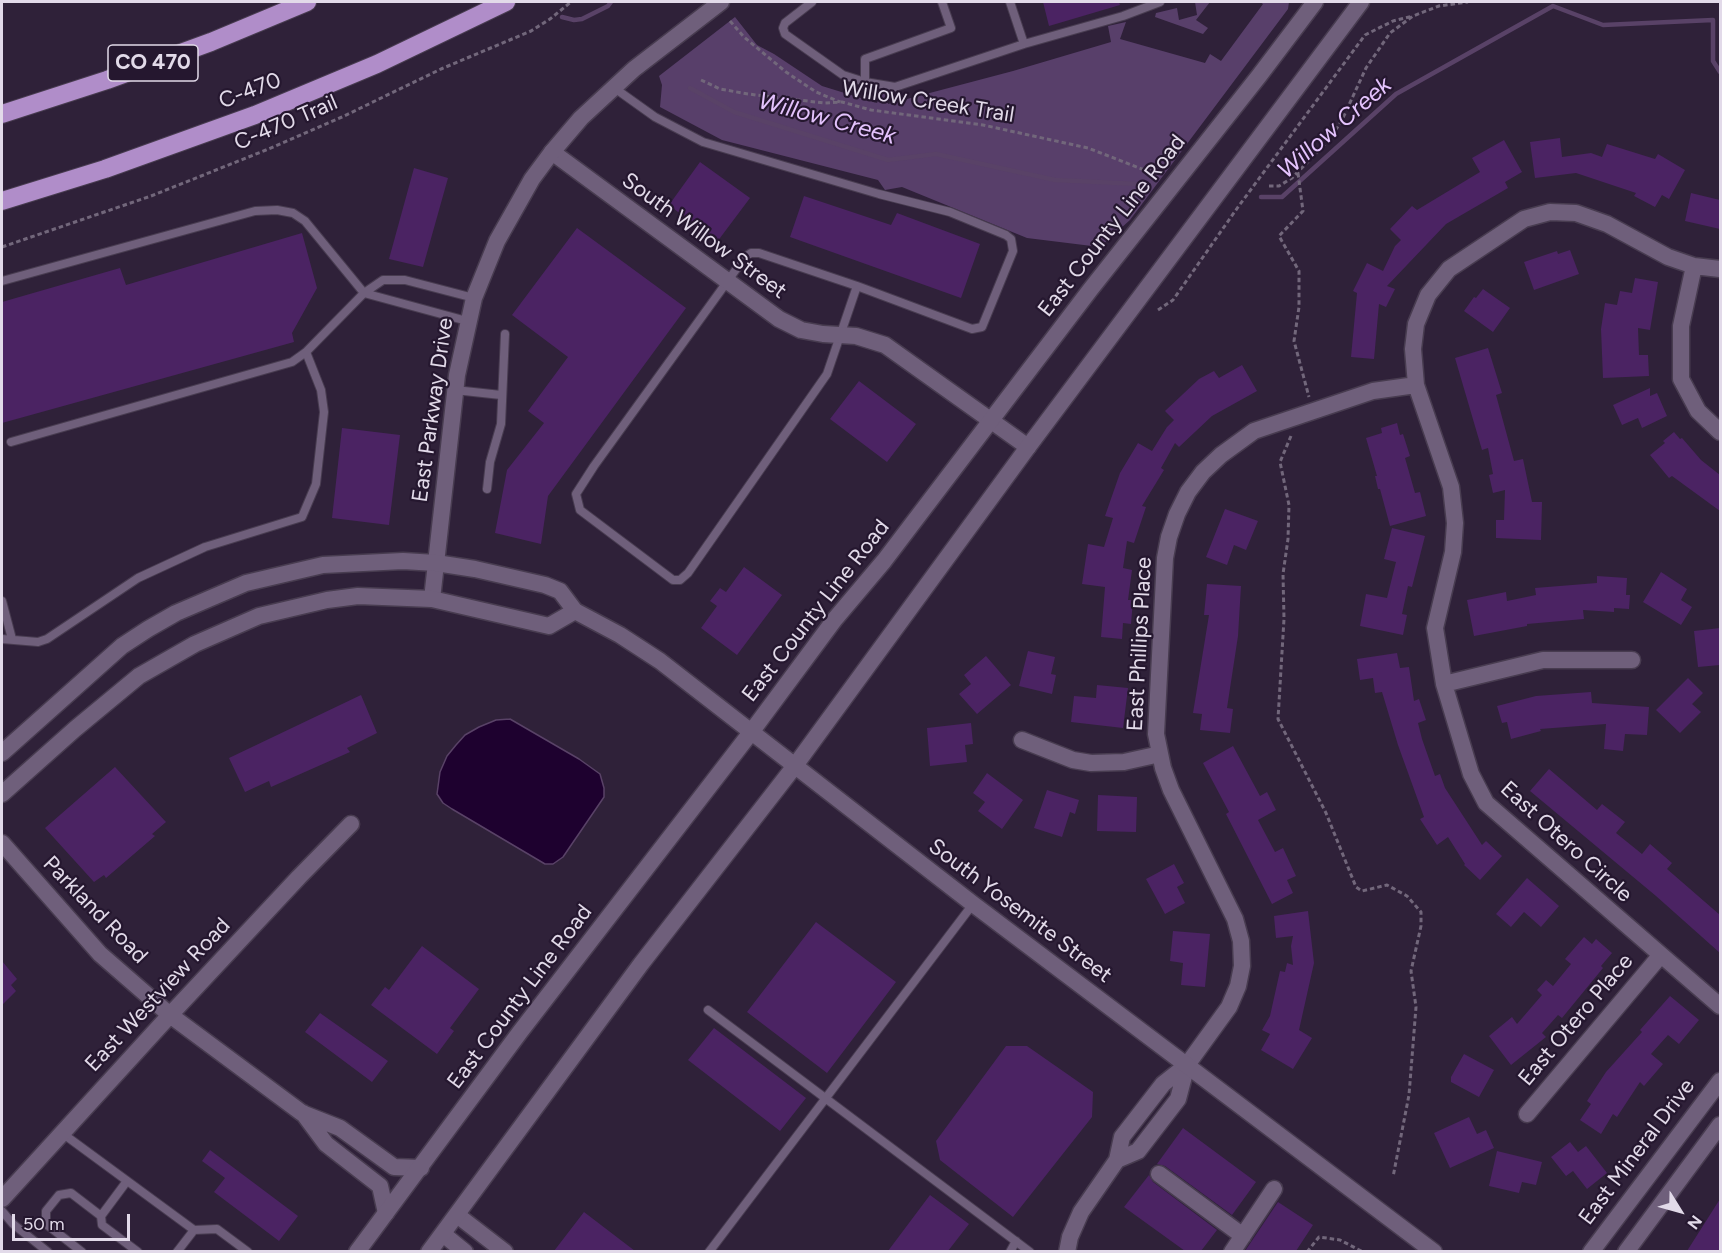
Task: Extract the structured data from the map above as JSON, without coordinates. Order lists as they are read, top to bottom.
{
  "streets": {
    "highway": ["CO 470", "C-470"],
    "street": [
      "East County Line Road",
      "South Willow Street",
      "East Parkway Drive",
      "East Phillips Place",
      "East Otero Circle",
      "Parkland Road",
      "South Yosemite Street",
      "East Westview Road",
      "East Otero Place",
      "East Mineral Drive"
    ],
    "path": ["Willow Creek Trail", "C-470 Trail"]
  },
  "crossings": [
    ["East County Line Road", "South Willow Street"],
    ["East County Line Road", "Parkland Road"],
    ["East County Line Road", "South Yosemite Street"],
    ["South Willow Street", "East Parkway Drive"],
    ["East Parkway Drive", "South Yosemite Street"],
    ["East Phillips Place", "East Otero Circle"],
    ["East Phillips Place", "South Yosemite Street"],
    ["East Otero Circle", "East Otero Place"],
    ["Parkland Road", "East Westview Road"]
  ],
  "water": ["Willow Creek"],
  "scale_bar": "50 m",
  "north": "bottom right"
}
